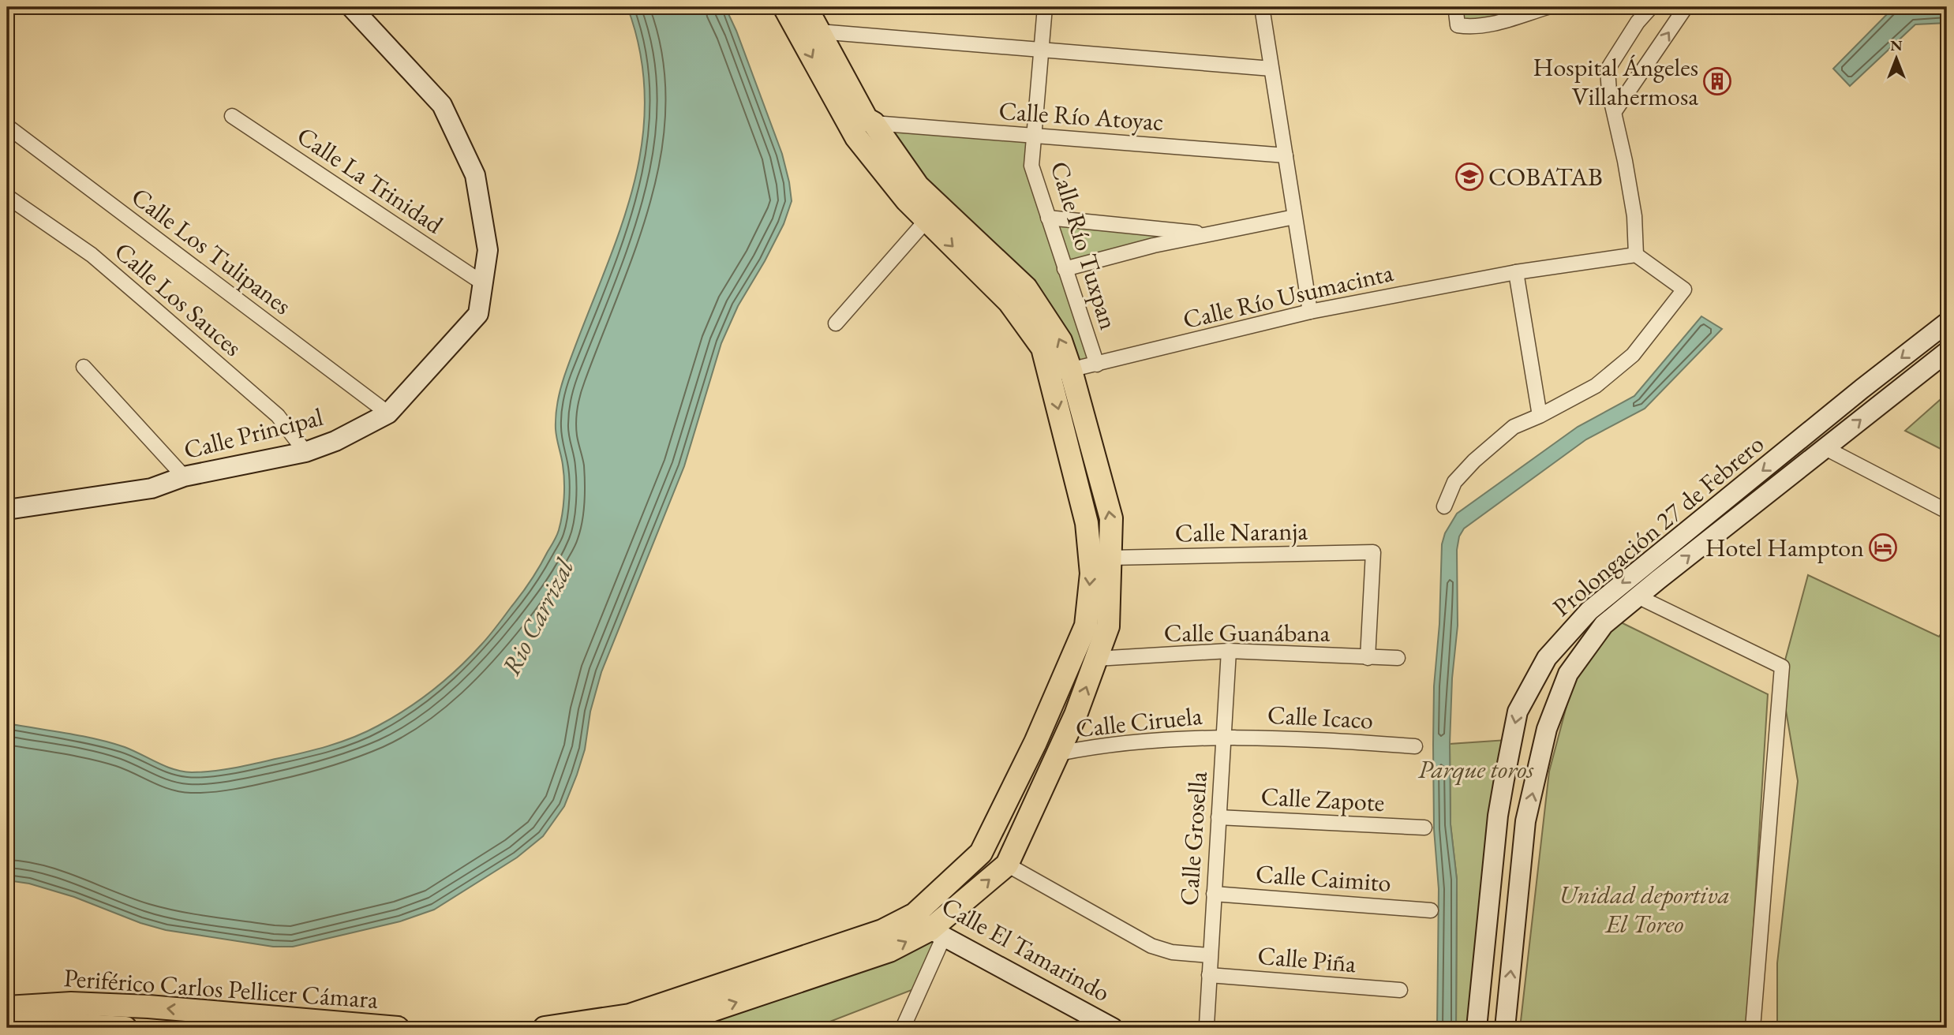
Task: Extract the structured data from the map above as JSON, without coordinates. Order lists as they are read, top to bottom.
{
  "streets": {
    "main road": [
      "Calle Principal",
      "Prolongación 27 de Febrero",
      "Calle El Tamarindo",
      "Periférico Carlos Pellicer Cámara"
    ],
    "street": [
      "Calle Río Atoyac",
      "Calle La Trinidad",
      "Calle Río Tuxpan",
      "Calle Los Tulipanes",
      "Calle Río Usumacinta",
      "Calle Los Sauces",
      "Calle Naranja",
      "Calle Guanábana",
      "Calle Icaco",
      "Calle Ciruela",
      "Calle Zapote",
      "Calle Grosella",
      "Calle Caimito",
      "Calle Piña"
    ]
  },
  "crossings": [
    ["Calle Río Atoyac", "Calle Río Tuxpan"],
    ["Calle La Trinidad", "Calle Principal"],
    ["Calle Río Tuxpan", "Calle Río Usumacinta"],
    ["Calle Los Tulipanes", "Calle Principal"],
    ["Calle Los Sauces", "Calle Principal"],
    ["Calle Naranja", "Calle Guanábana"],
    ["Calle Guanábana", "Calle Grosella"],
    ["Calle Icaco", "Calle Ciruela"],
    ["Calle Icaco", "Calle Grosella"],
    ["Calle Ciruela", "Calle Grosella"],
    ["Calle Zapote", "Calle Grosella"],
    ["Calle Grosella", "Calle Caimito"],
    ["Calle Grosella", "Calle Piña"]
  ],
  "one_way": ["Periférico Carlos Pellicer Cámara"],
  "water": ["Rio Carrizal"],
  "parks": ["Parque toros", "Unidad deportiva El Toreo"],
  "places": {
    "building": ["Hospital Ángeles Villahermosa"],
    "school or university": ["COBATAB"],
    "hotel": ["Hotel Hampton"]
  },
  "north": "top"
}
